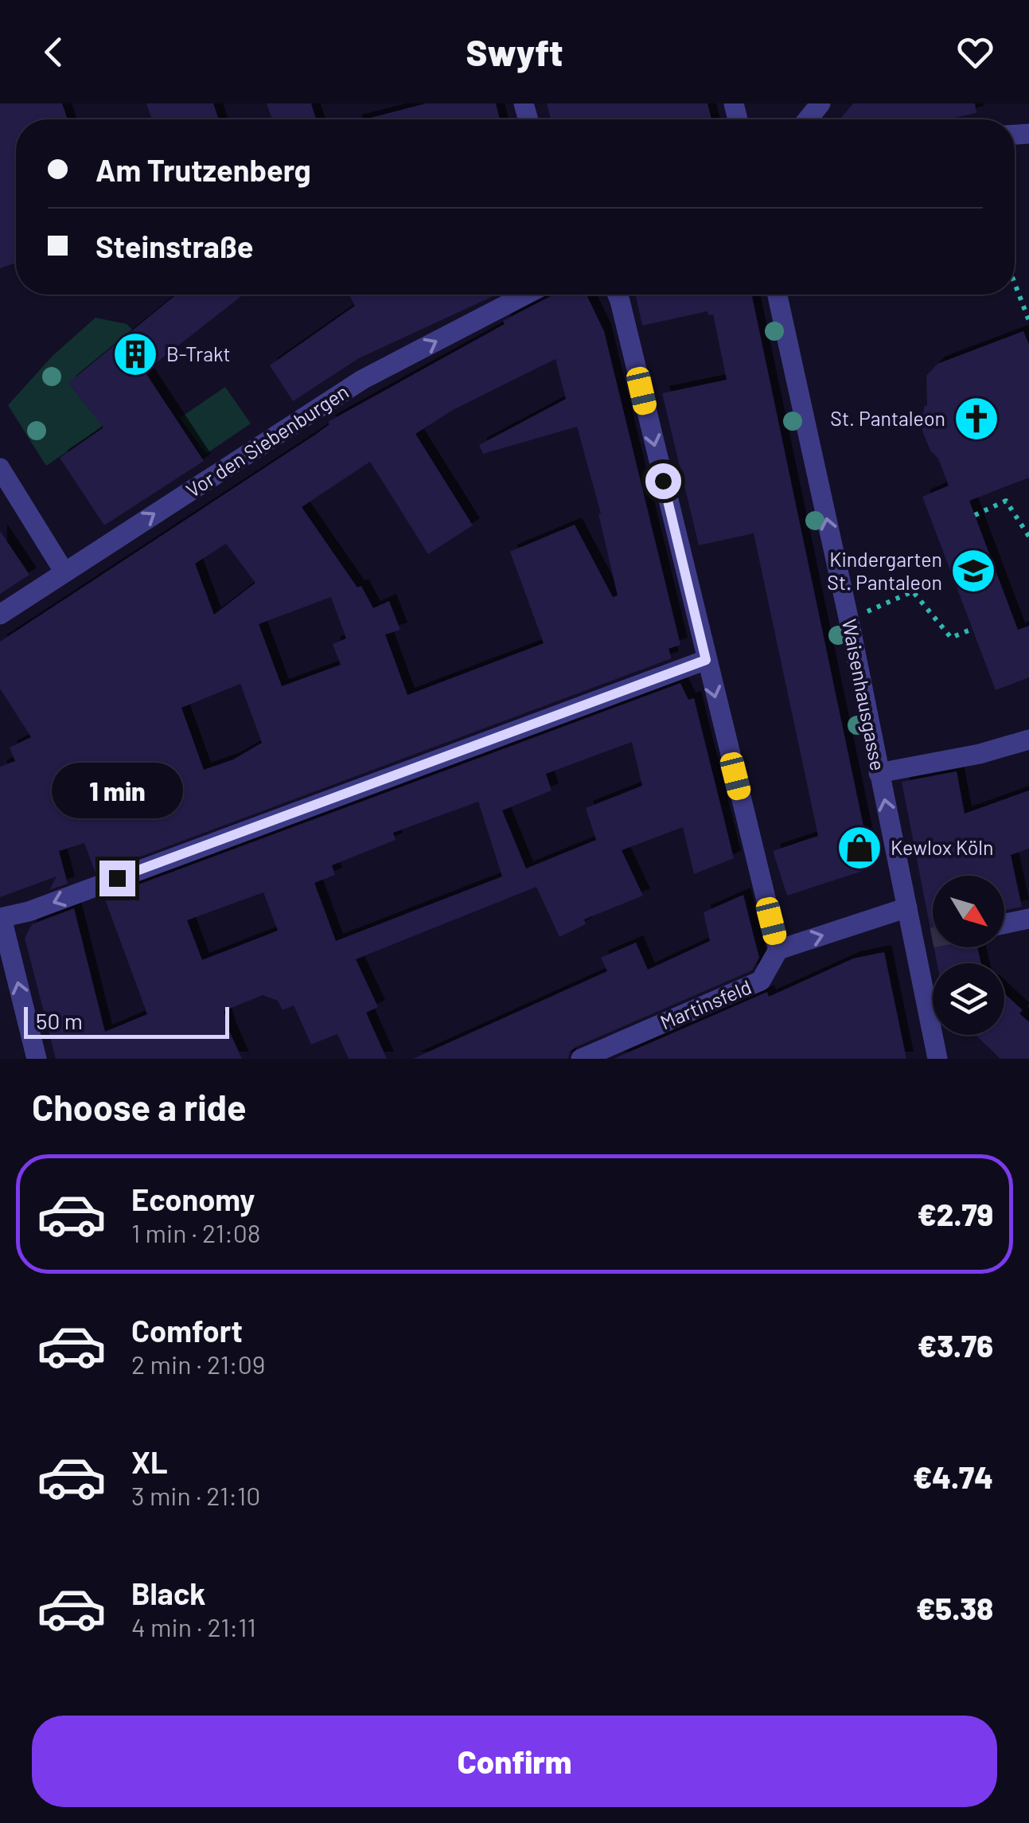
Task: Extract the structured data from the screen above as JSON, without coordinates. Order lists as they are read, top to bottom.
{
  "streets": {
    "street": ["Vor den Siebenburgen", "Waisenhausgasse", "Martinsfeld"]
  },
  "one_way": ["Vor den Siebenburgen"],
  "places": {
    "building": ["B-Trakt"],
    "church": ["St. Pantaleon"],
    "school or university": ["Kindergarten St. Pantaleon"],
    "shop": ["Kewlox Köln"]
  },
  "scale_bar": "50 m",
  "north": "bottom right",
  "page": {
    "header": "Swyft",
    "banner": ["Am Trutzenberg", "Steinstraße"],
    "bubble": "1 min",
    "scale": "50 m",
    "heading": "Choose a ride",
    "list": [
      {
        "name": "Economy",
        "note": "1 min · 21:08",
        "value": "€2.79"
      },
      {
        "name": "Comfort",
        "note": "2 min · 21:09",
        "value": "€3.76"
      },
      {
        "name": "XL",
        "note": "3 min · 21:10",
        "value": "€4.74"
      },
      {
        "name": "Black",
        "note": "4 min · 21:11",
        "value": "€5.38"
      }
    ],
    "buttons": "Confirm"
  }
}
